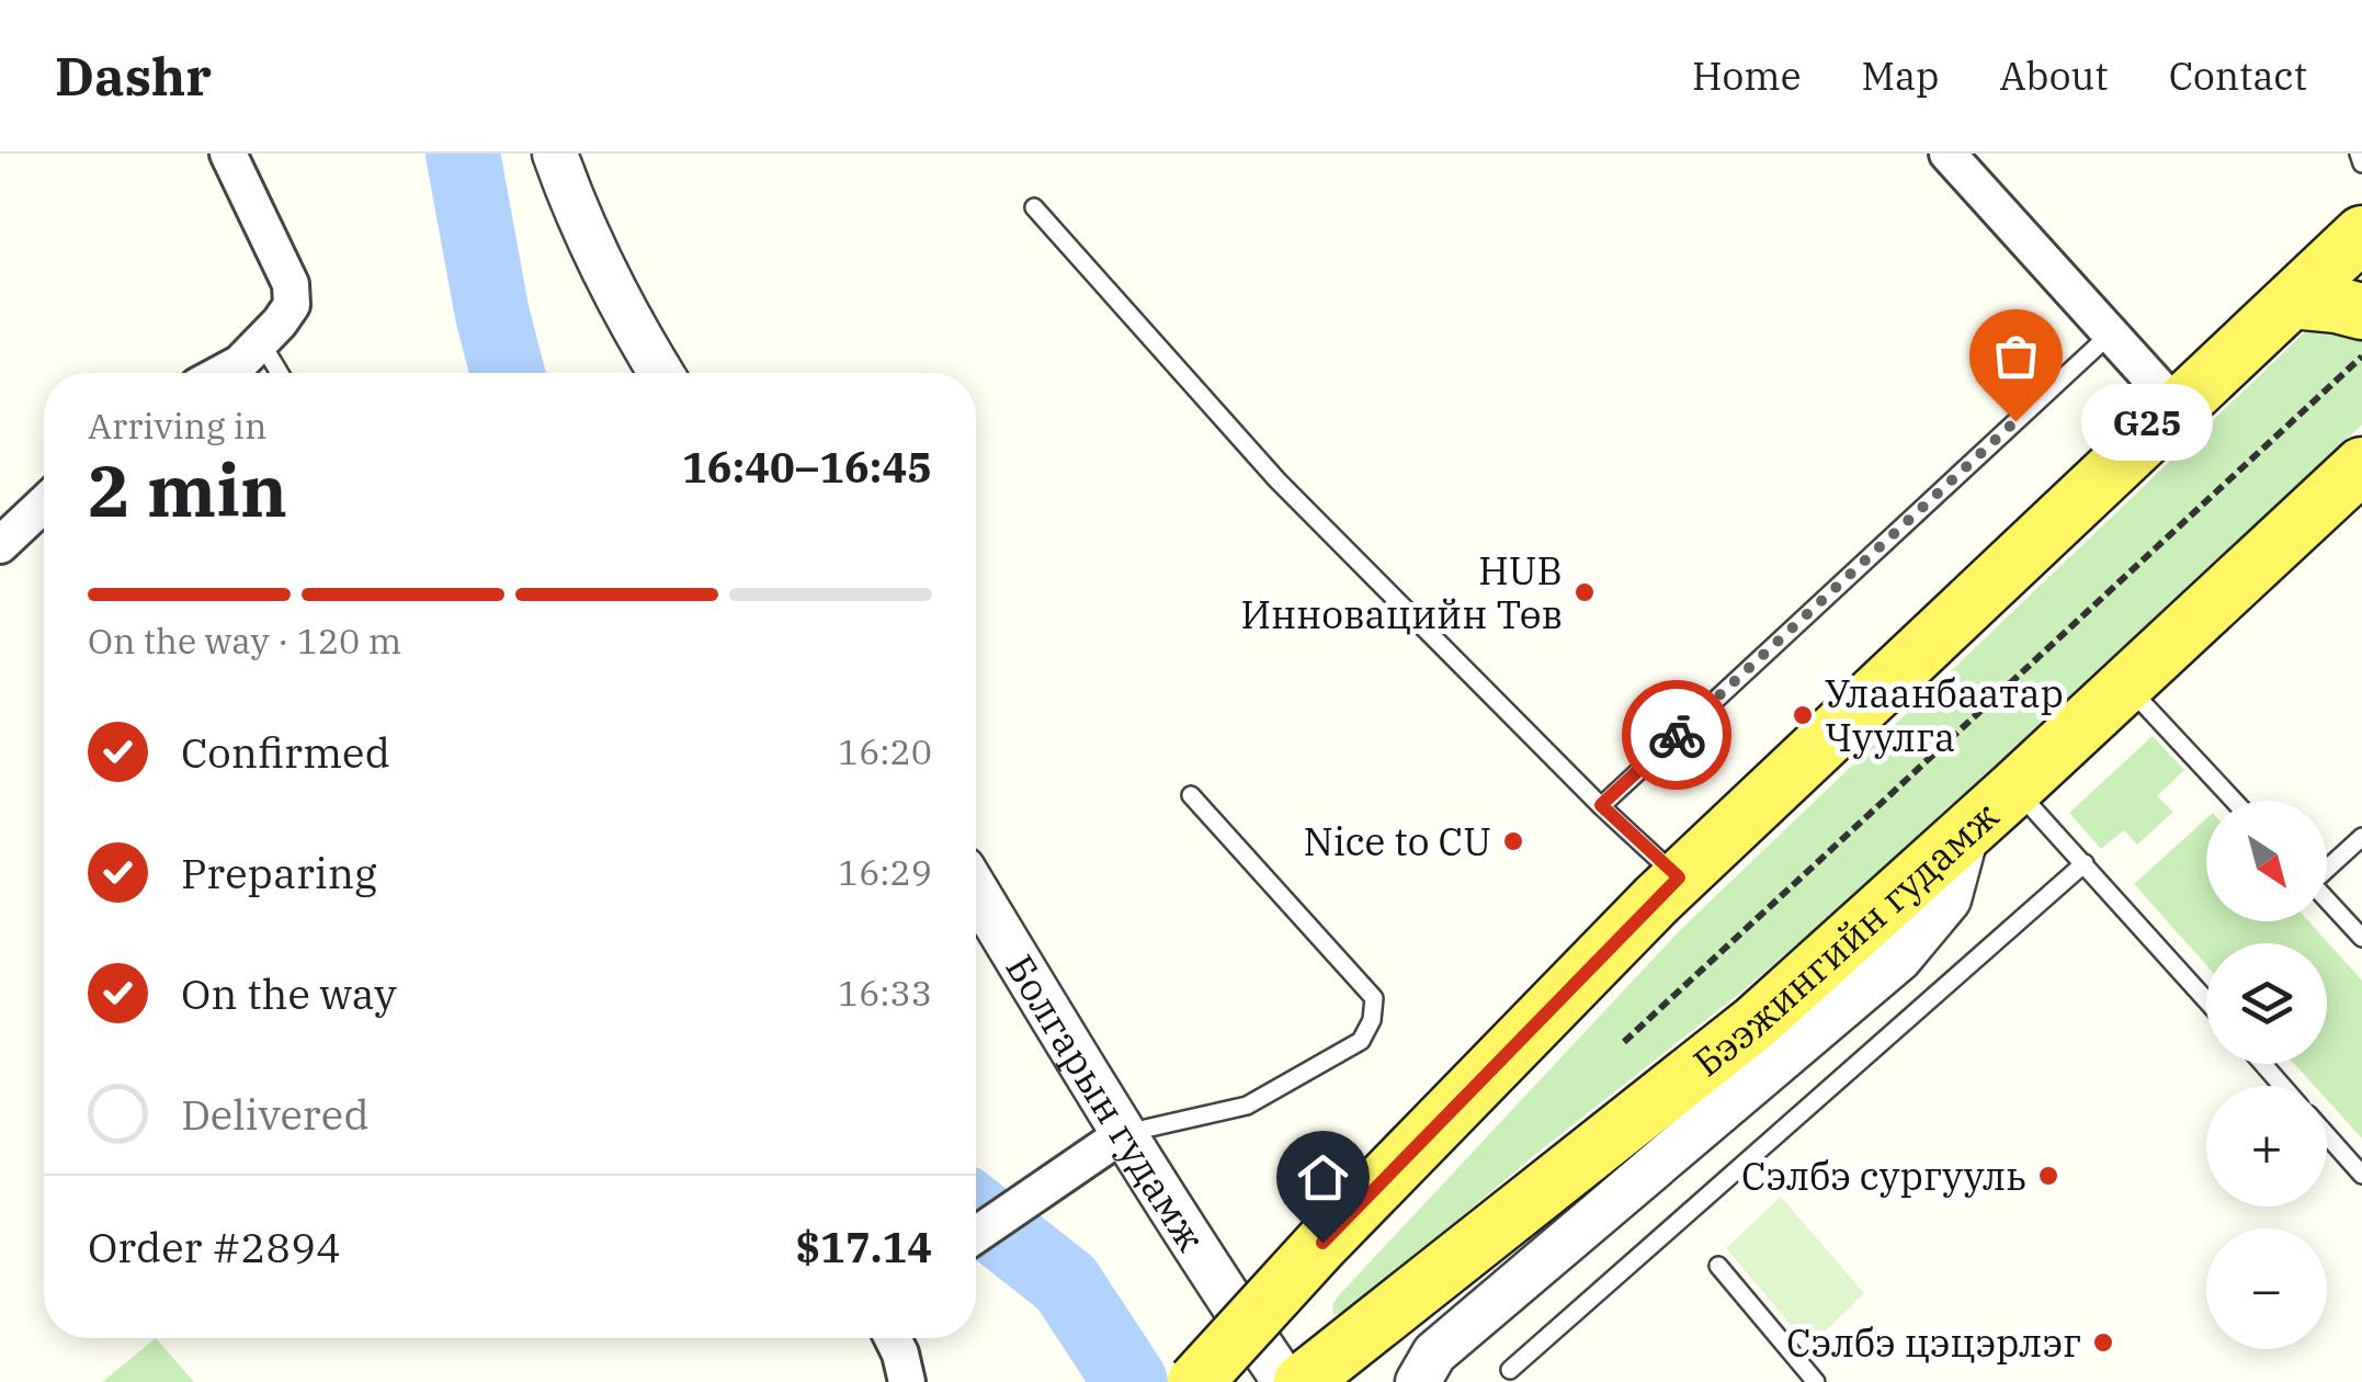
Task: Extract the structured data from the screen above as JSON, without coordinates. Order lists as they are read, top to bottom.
{
  "streets": {
    "main road": ["Бээжингийн гудамж"],
    "street": ["Болгарын гудамж"]
  },
  "places": [
    "G25",
    "HUB Инновацийн Төв",
    "Улаанбаатар Чуулга",
    "Nice to CU",
    "Сэлбэ сургууль",
    "Сэлбэ цэцэрлэг"
  ],
  "north": "bottom right",
  "page": {
    "header": "Dashr",
    "nav": [
      "Home",
      "Map",
      "About",
      "Contact"
    ],
    "heading": ["2 min", "Arriving in", "16:40–16:45"],
    "panel": ["Order #2894", "$17.14"],
    "bubble": "G25",
    "bar": "On the way · 120 m",
    "list": [
      ["Confirmed", "16:20"],
      ["Preparing", "16:29"],
      ["On the way", "16:33"],
      "Delivered"
    ],
    "map_buttons": ["+", "−"]
  }
}
